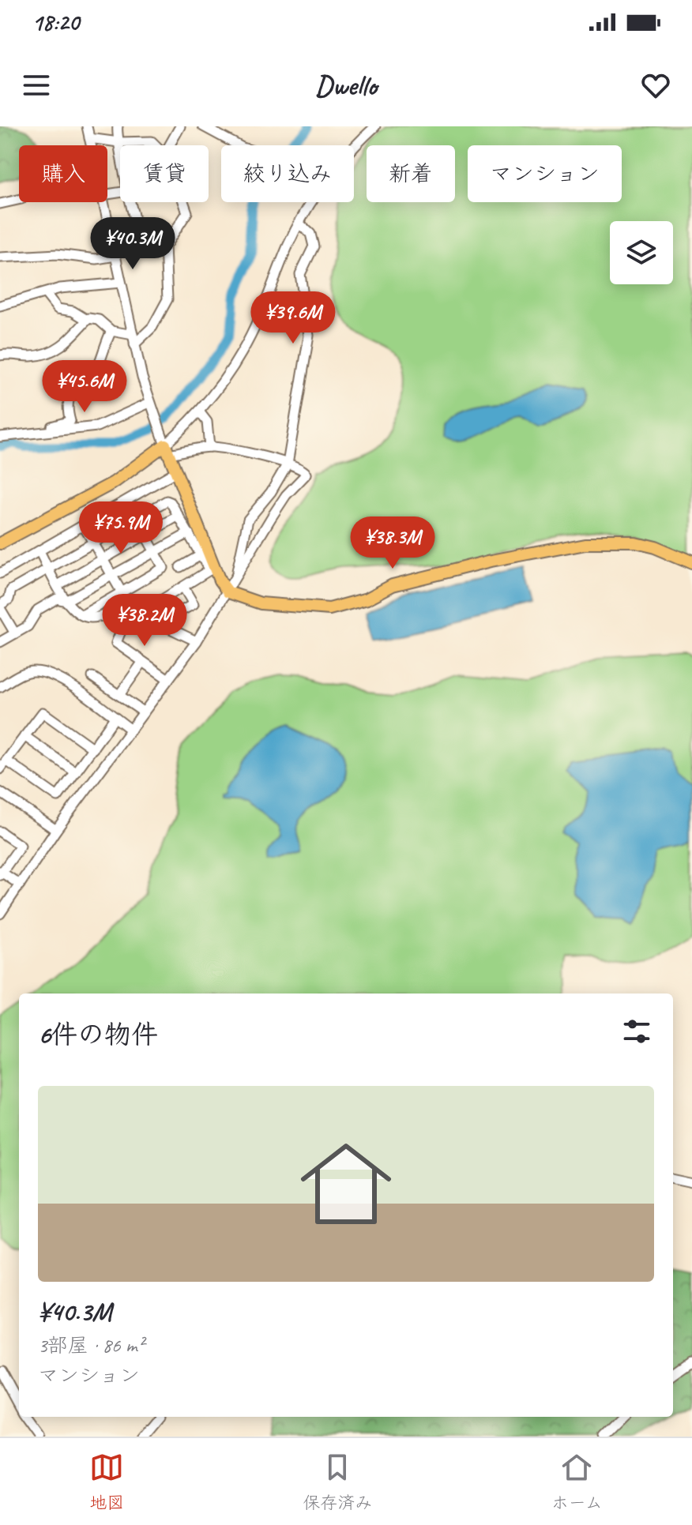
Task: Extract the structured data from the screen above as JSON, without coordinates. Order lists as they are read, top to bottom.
{
  "page": {
    "status": "18:20",
    "header": "Dwello",
    "chip": [
      "購入",
      "賃貸",
      "絞り込み",
      "新着",
      "マンション"
    ],
    "price": [
      "¥40.3M",
      "¥39.6M",
      "¥45.6M",
      "¥75.9M",
      "¥38.3M",
      "¥38.2M"
    ],
    "heading": "6件の物件",
    "list": [
      {
        "name": "¥40.3M",
        "note": "3部屋 · 86 m² · マンション"
      }
    ],
    "tabs": ["地図", "保存済み", "ホーム"]
  }
}
